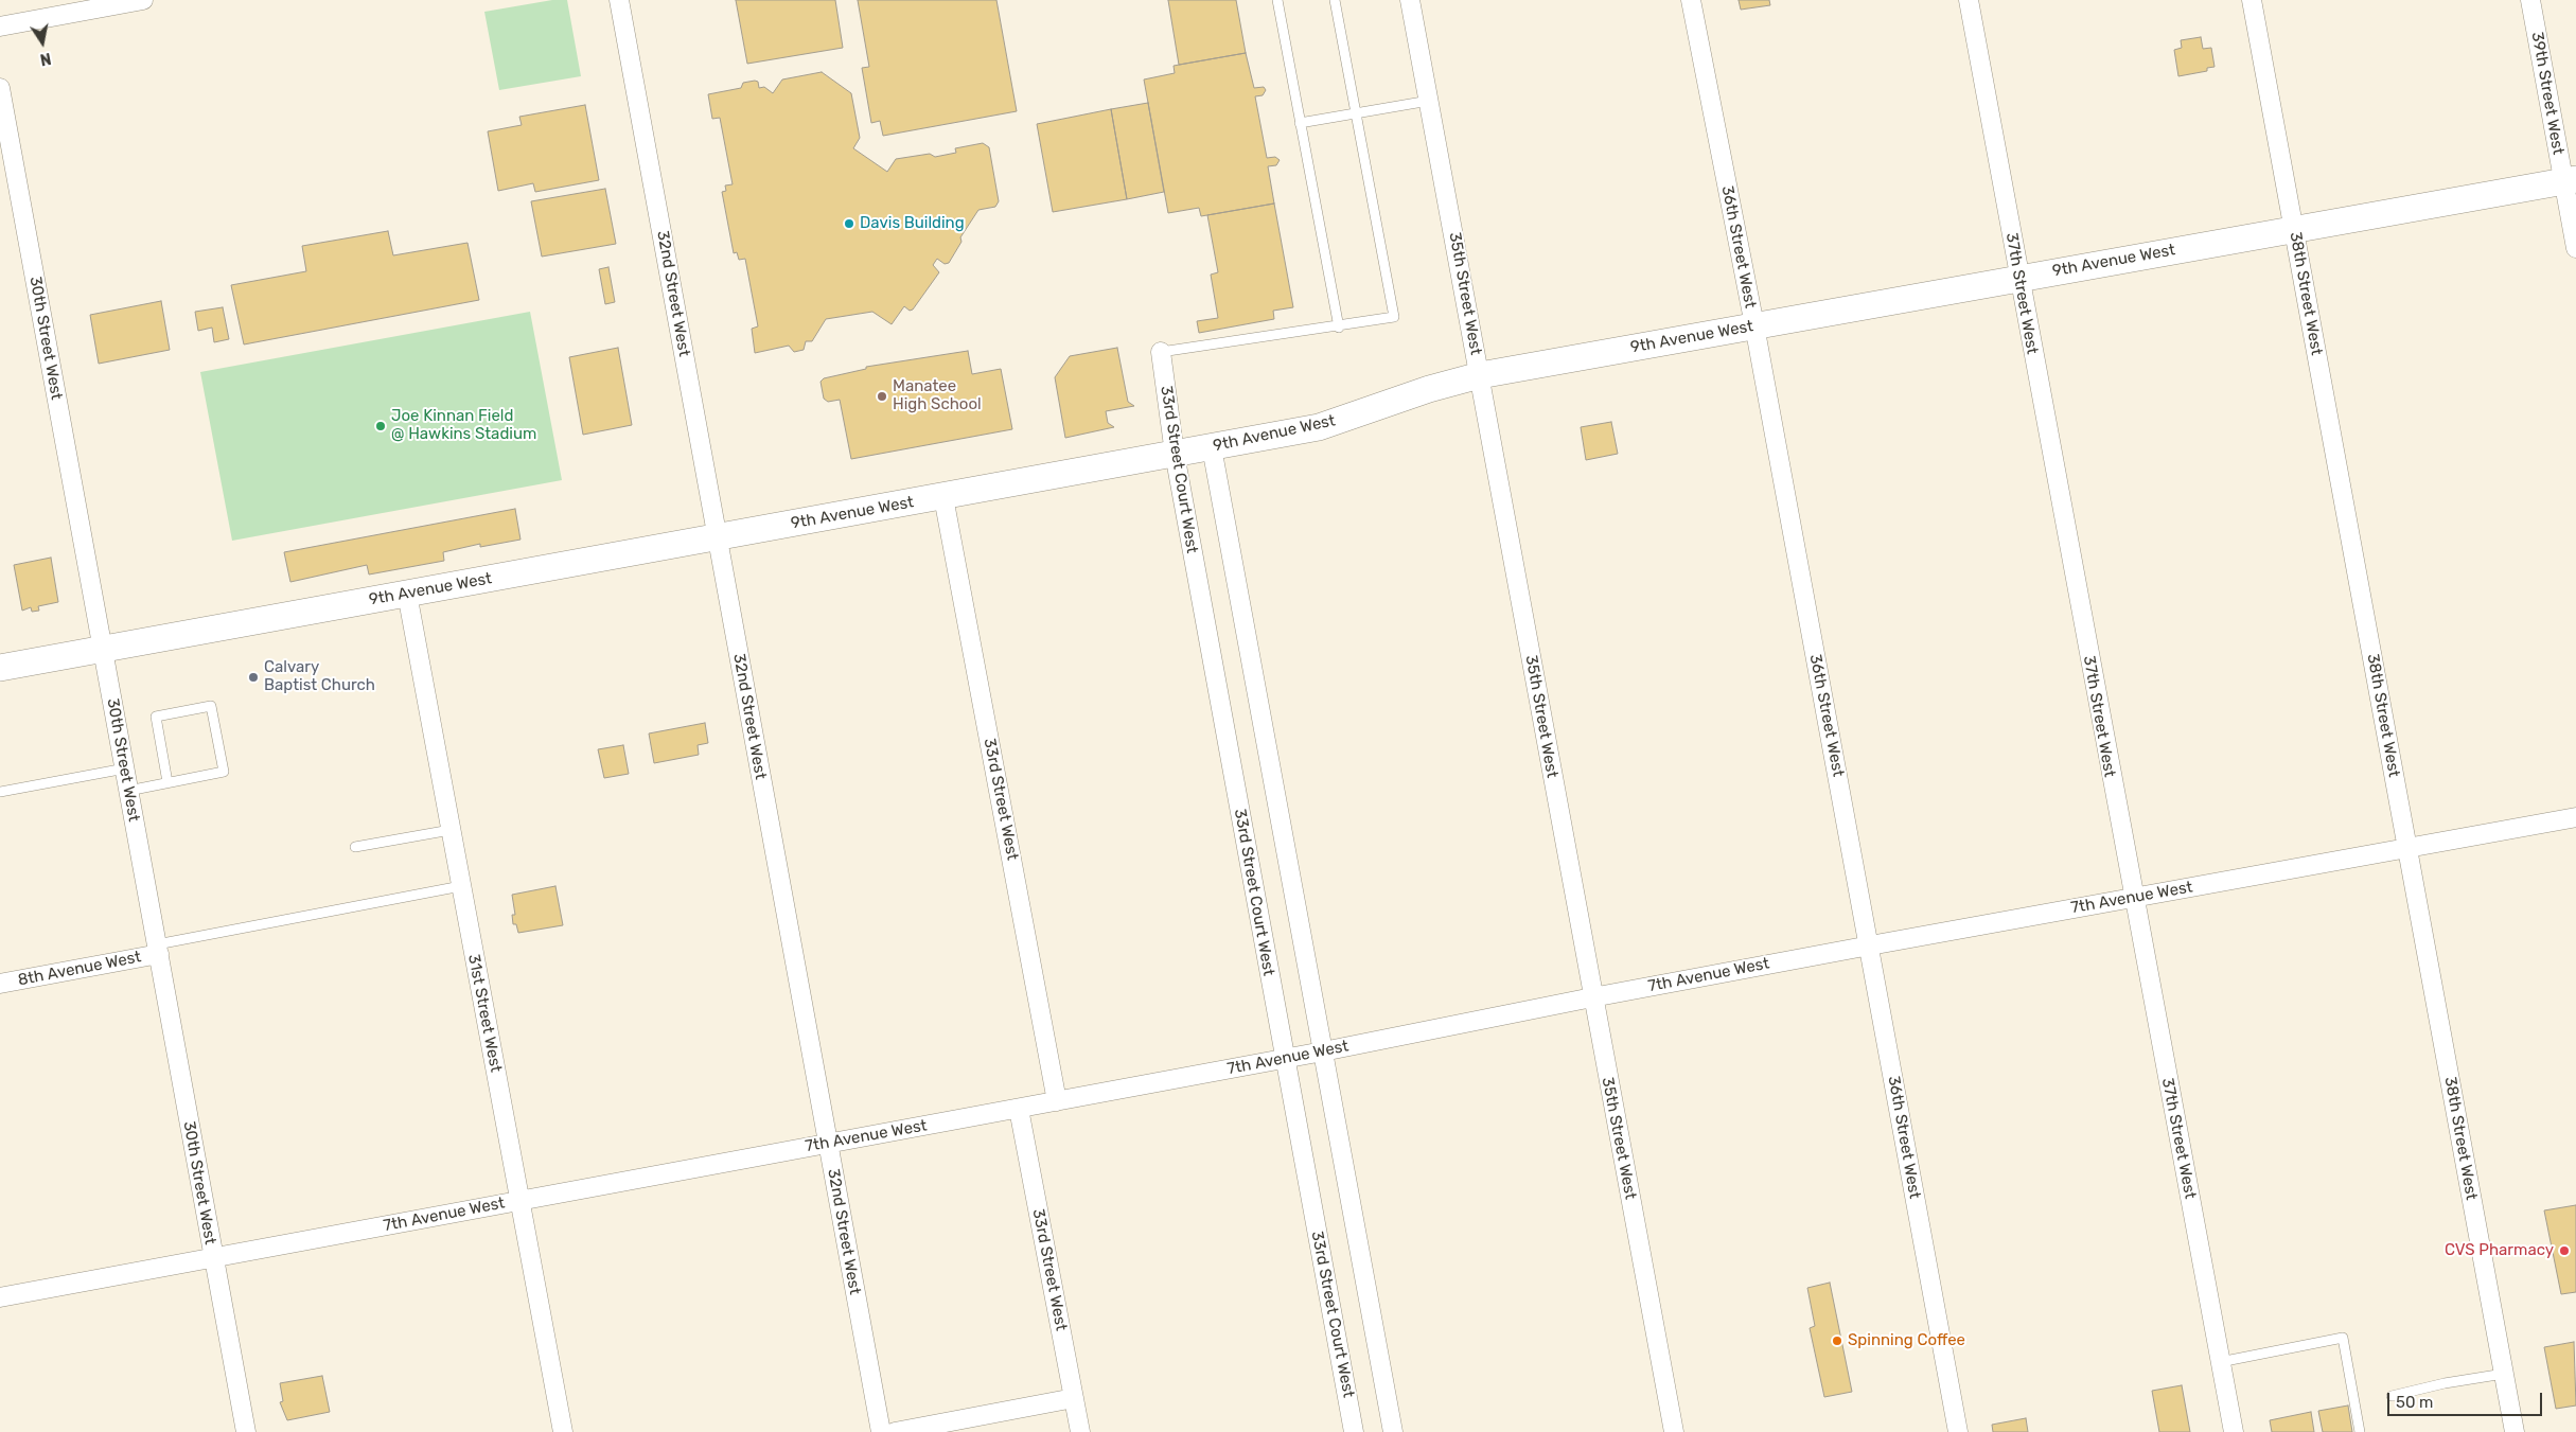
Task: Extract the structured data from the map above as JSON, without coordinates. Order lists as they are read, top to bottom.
{
  "streets": {
    "street": [
      "39th Street West",
      "36th Street West",
      "9th Avenue West",
      "32nd Street West",
      "35th Street West",
      "37th Street West",
      "38th Street West",
      "30th Street West",
      "33rd Street Court West",
      "33rd Street West",
      "7th Avenue West",
      "8th Avenue West",
      "31st Street West"
    ]
  },
  "crossings": [
    ["39th Street West", "9th Avenue West"],
    ["36th Street West", "9th Avenue West"],
    ["36th Street West", "7th Avenue West"],
    ["9th Avenue West", "32nd Street West"],
    ["9th Avenue West", "35th Street West"],
    ["9th Avenue West", "37th Street West"],
    ["9th Avenue West", "38th Street West"],
    ["9th Avenue West", "30th Street West"],
    ["9th Avenue West", "33rd Street Court West"],
    ["9th Avenue West", "33rd Street West"],
    ["9th Avenue West", "31st Street West"],
    ["32nd Street West", "7th Avenue West"],
    ["35th Street West", "7th Avenue West"],
    ["37th Street West", "7th Avenue West"],
    ["38th Street West", "7th Avenue West"],
    ["30th Street West", "7th Avenue West"],
    ["30th Street West", "8th Avenue West"],
    ["33rd Street Court West", "7th Avenue West"],
    ["33rd Street West", "7th Avenue West"],
    ["7th Avenue West", "31st Street West"]
  ],
  "places": [
    "Davis Building",
    "Manatee High School",
    "Joe Kinnan Field @ Hawkins Stadium",
    "Calvary Baptist Church",
    "CVS Pharmacy",
    "Spinning Coffee"
  ],
  "scale_bar": "50 m",
  "north": "bottom"
}
